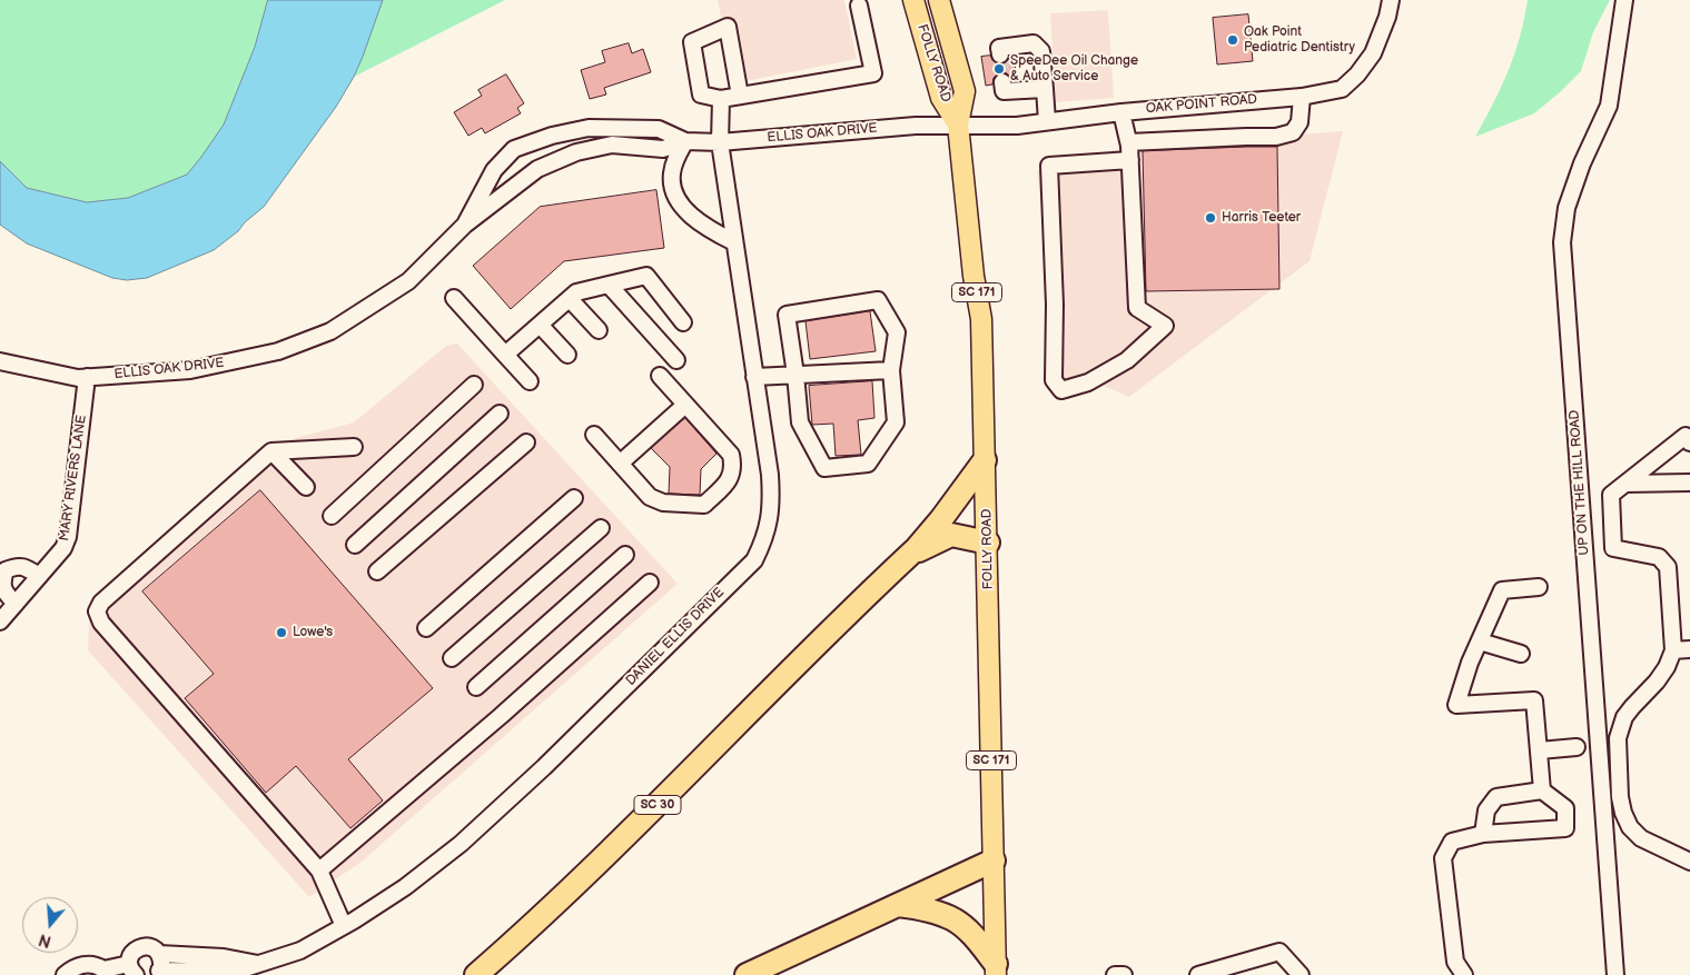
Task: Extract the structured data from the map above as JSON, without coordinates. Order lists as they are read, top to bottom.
{
  "streets": {
    "highway": ["SC 30"],
    "main road": ["FOLLY ROAD", "SC 171"],
    "street": [
      "OAK POINT ROAD",
      "ELLIS OAK DRIVE",
      "MARY RIVERS LANE",
      "UP ON THE HILL ROAD",
      "DANIEL ELLIS DRIVE"
    ]
  },
  "crossings": [
    ["FOLLY ROAD", "OAK POINT ROAD"],
    ["FOLLY ROAD", "ELLIS OAK DRIVE"],
    ["FOLLY ROAD", "SC 30"],
    ["OAK POINT ROAD", "ELLIS OAK DRIVE"],
    ["ELLIS OAK DRIVE", "MARY RIVERS LANE"],
    ["ELLIS OAK DRIVE", "DANIEL ELLIS DRIVE"]
  ],
  "places": [
    "Oak Point Pediatric Dentistry",
    "SpeeDee Oil Change & Auto Service",
    "Harris Teeter",
    "Lowe's"
  ],
  "north": "bottom"
}
